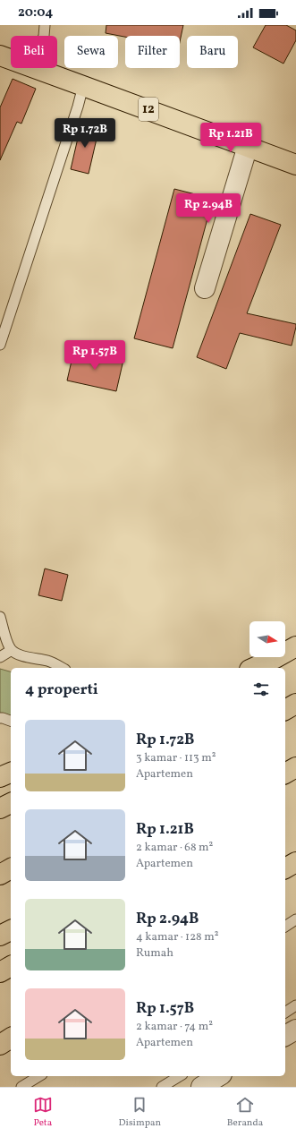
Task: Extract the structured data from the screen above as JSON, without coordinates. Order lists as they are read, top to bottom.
{
  "streets": {
    "highway": ["12"]
  },
  "north": "right",
  "page": {
    "status": "20:04",
    "chip": [
      "Beli",
      "Sewa",
      "Filter",
      "Baru"
    ],
    "price": [
      "Rp 1.72B",
      "Rp 1.21B",
      "Rp 2.94B",
      "Rp 1.57B"
    ],
    "heading": "4 properti",
    "list": [
      {
        "name": "Rp 1.72B",
        "note": "3 kamar · 113 m² · Apartemen"
      },
      {
        "name": "Rp 1.21B",
        "note": "2 kamar · 68 m² · Apartemen"
      },
      {
        "name": "Rp 2.94B",
        "note": "4 kamar · 128 m² · Rumah"
      },
      {
        "name": "Rp 1.57B",
        "note": "2 kamar · 74 m² · Apartemen"
      }
    ],
    "tabs": ["Peta", "Disimpan", "Beranda"]
  }
}
